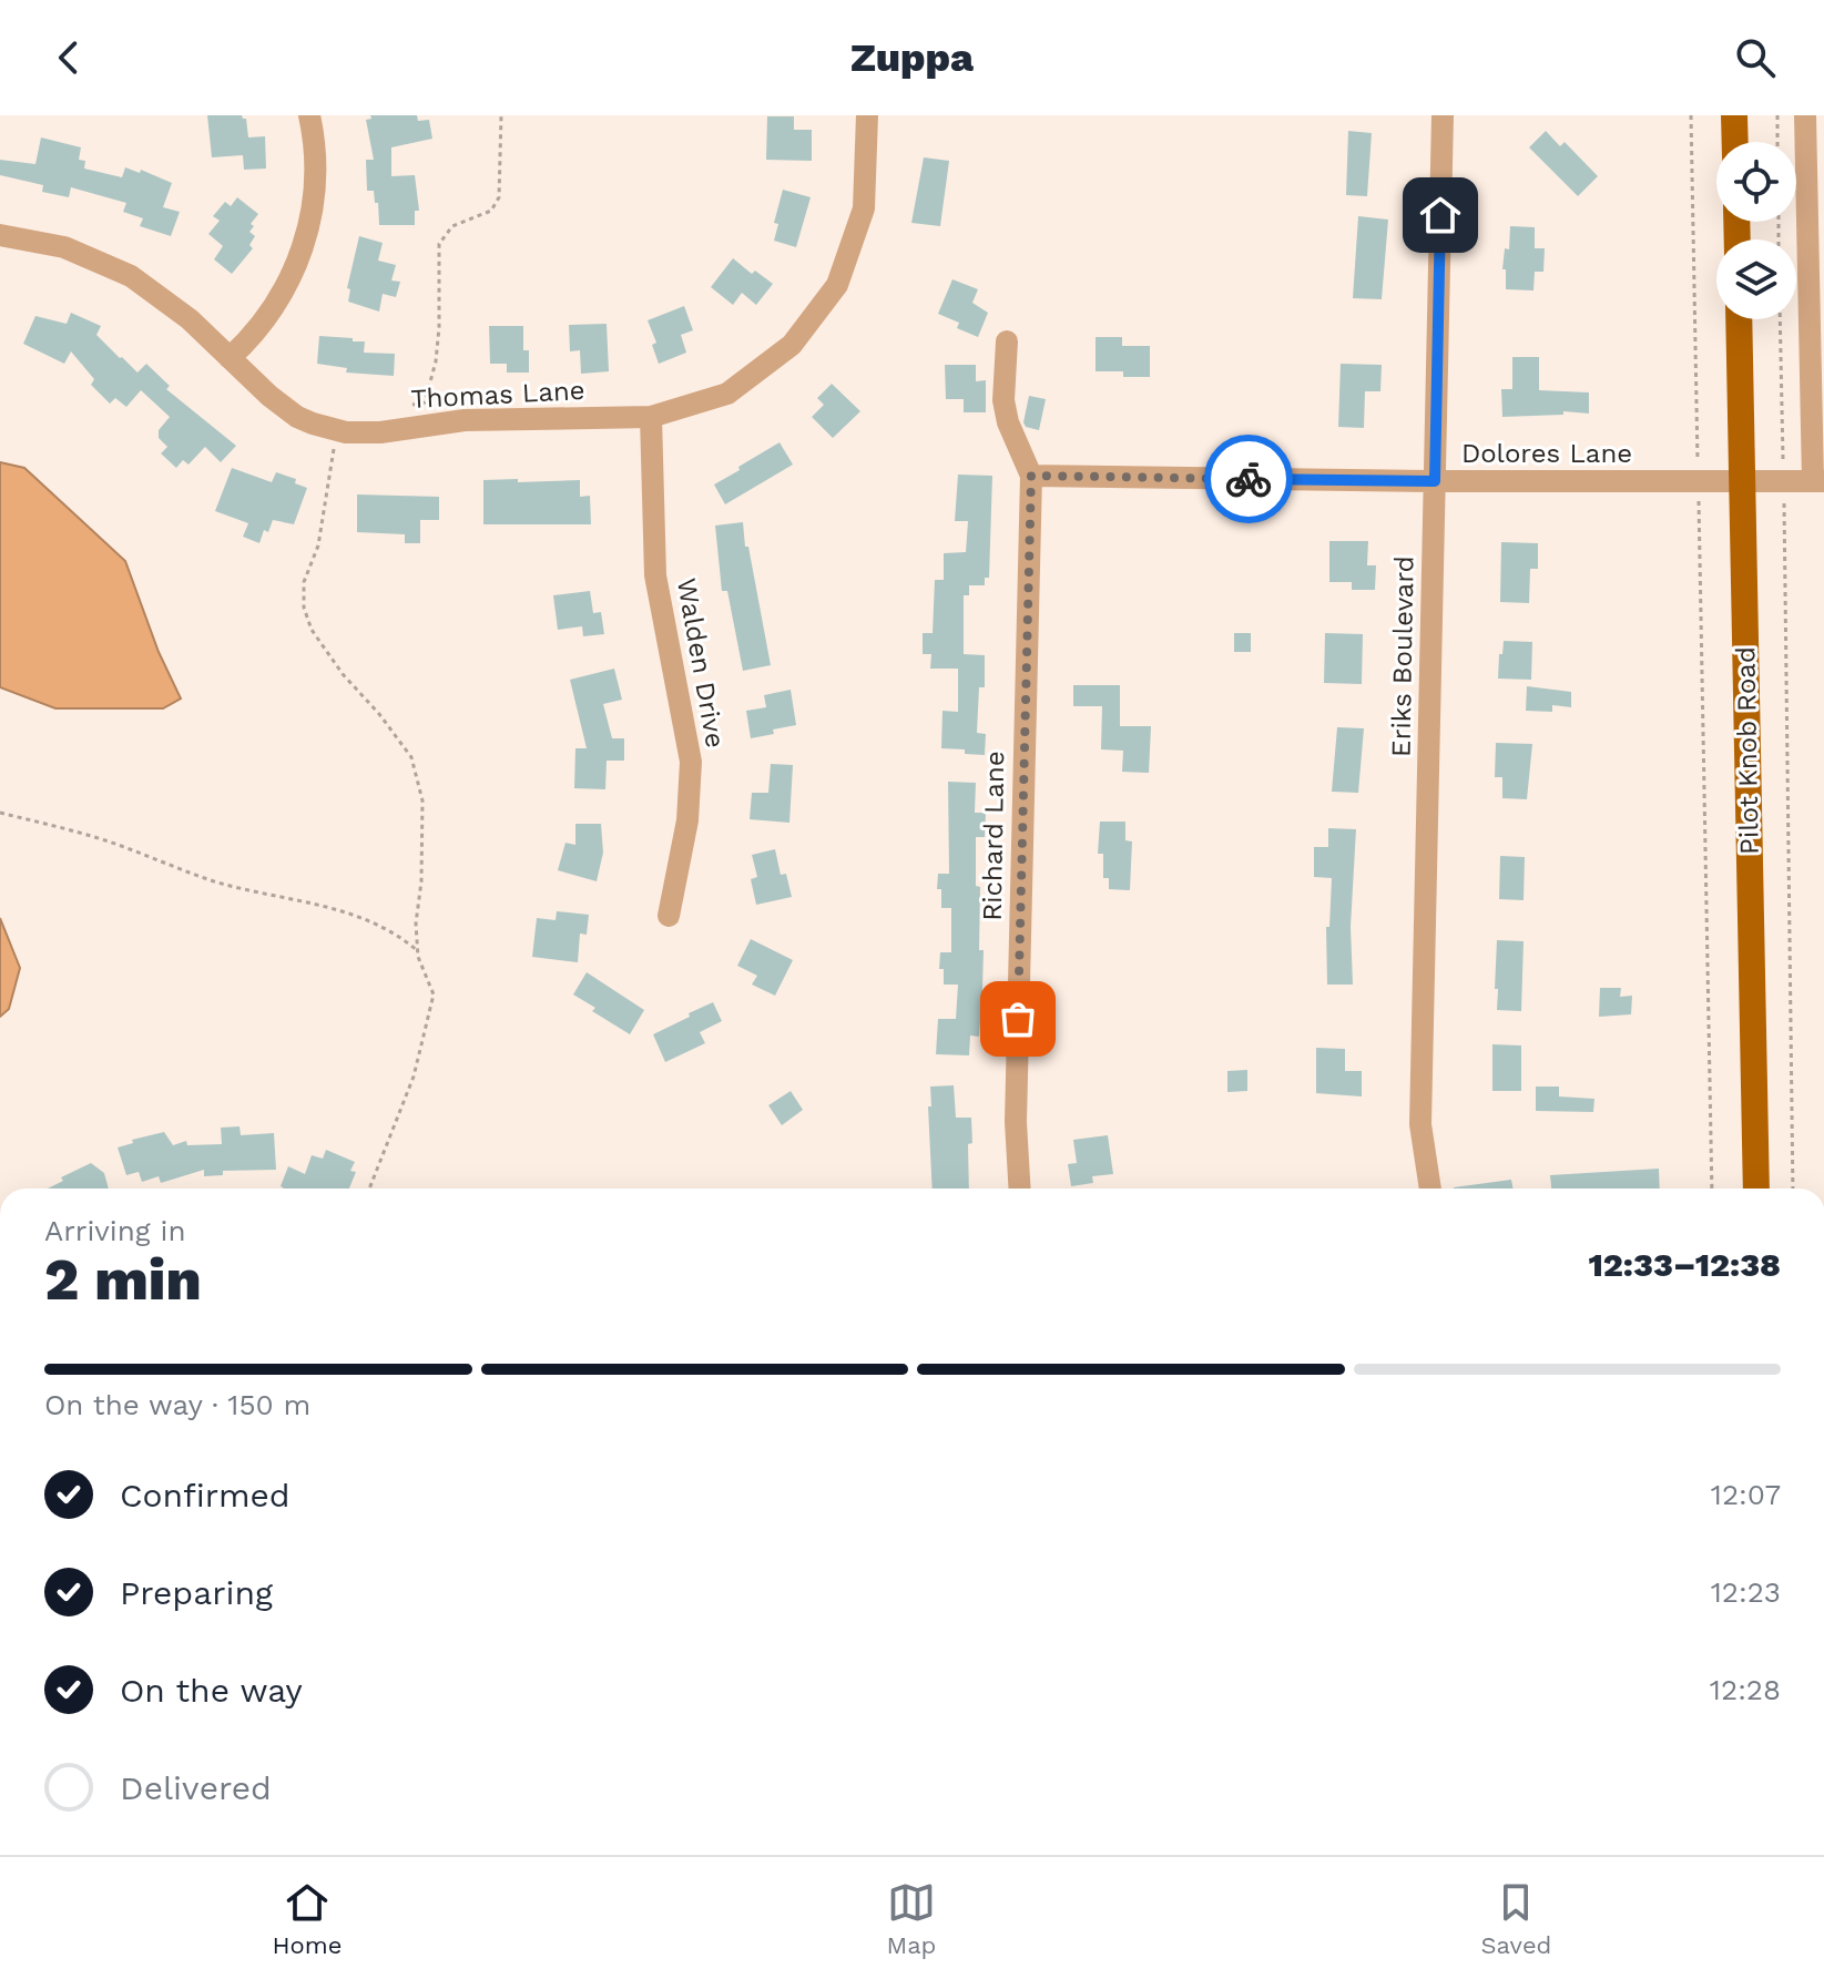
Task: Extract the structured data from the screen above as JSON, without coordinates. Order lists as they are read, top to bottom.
{
  "streets": {
    "main road": ["Pilot Knob Road"],
    "street": [
      "Thomas Lane",
      "Dolores Lane",
      "Eriks Boulevard",
      "Walden Drive",
      "Richard Lane"
    ]
  },
  "crossings": [
    ["Thomas Lane", "Walden Drive"],
    ["Dolores Lane", "Eriks Boulevard"],
    ["Dolores Lane", "Pilot Knob Road"],
    ["Dolores Lane", "Richard Lane"]
  ],
  "page": {
    "header": "Zuppa",
    "heading": ["2 min", "Arriving in", "12:33–12:38"],
    "bar": "On the way · 150 m",
    "list": [
      ["Confirmed", "12:07"],
      ["Preparing", "12:23"],
      ["On the way", "12:28"],
      "Delivered"
    ],
    "tabs": ["Home", "Map", "Saved"]
  }
}
